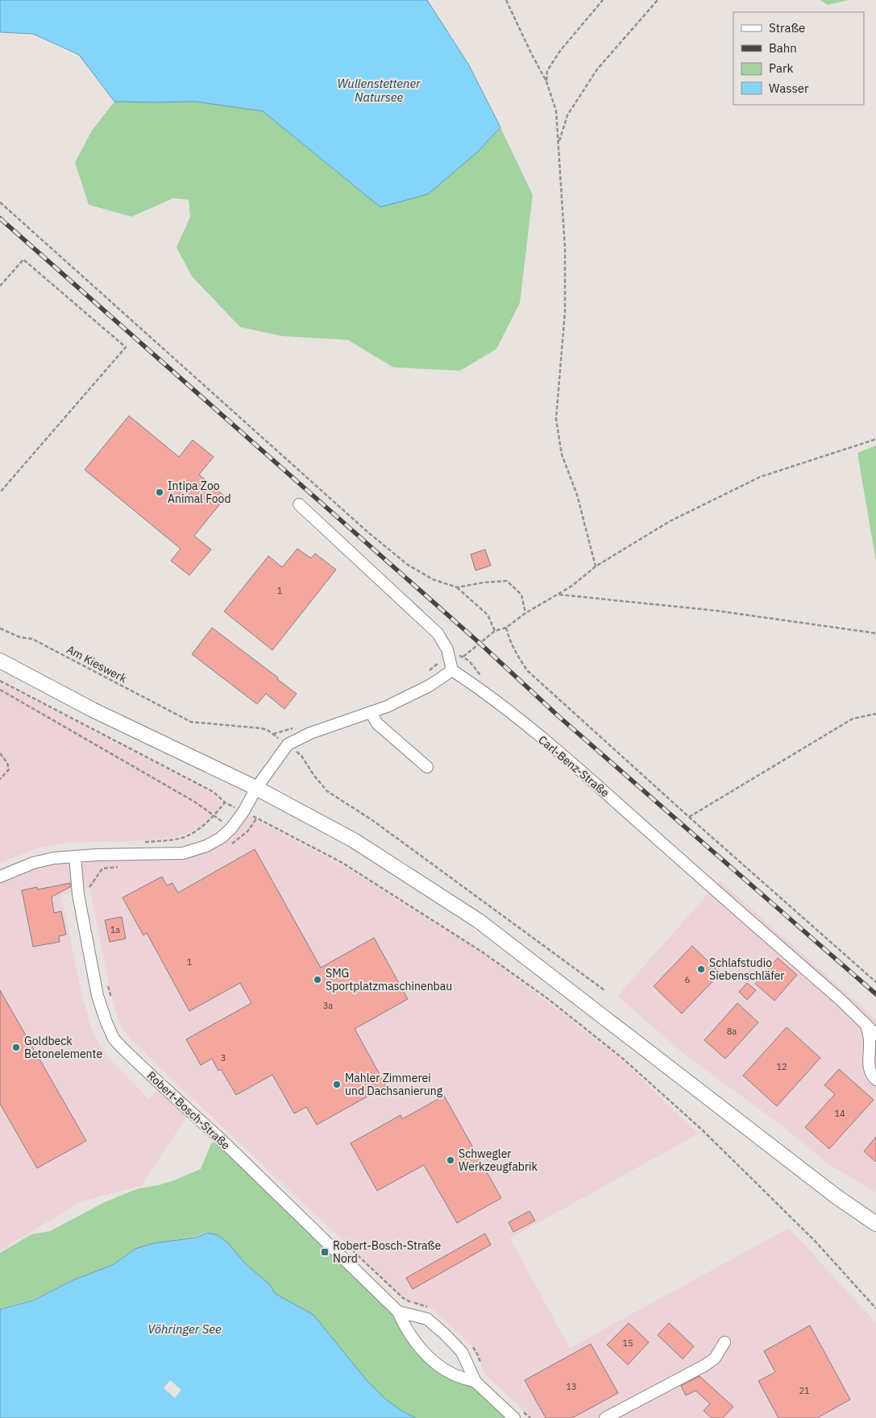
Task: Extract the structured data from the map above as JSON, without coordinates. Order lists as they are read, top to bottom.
{
  "streets": {
    "street": ["Carl-Benz-Straße", "Robert-Bosch-Straße"],
    "path": ["Am Kieswerk"]
  },
  "water": ["Wullenstettener Natursee", "Vöhringer See"],
  "places": {
    "other": [
      "Intipa Zoo Animal Food",
      "Schlafstudio Siebenschläfer",
      "SMG Sportplatzmaschinenbau",
      "Goldbeck Betonelemente",
      "Mahler Zimmerei und Dachsanierung",
      "Schwegler Werkzeugfabrik"
    ],
    "transit": ["Robert-Bosch-Straße Nord"]
  },
  "house_numbers": [
    "1",
    "1a",
    "1",
    "6",
    "3a",
    "8a",
    "3",
    "12",
    "14",
    "15",
    "13",
    "21"
  ],
  "legend": [
    "Straße",
    "Bahn",
    "Park",
    "Wasser"
  ]
}
